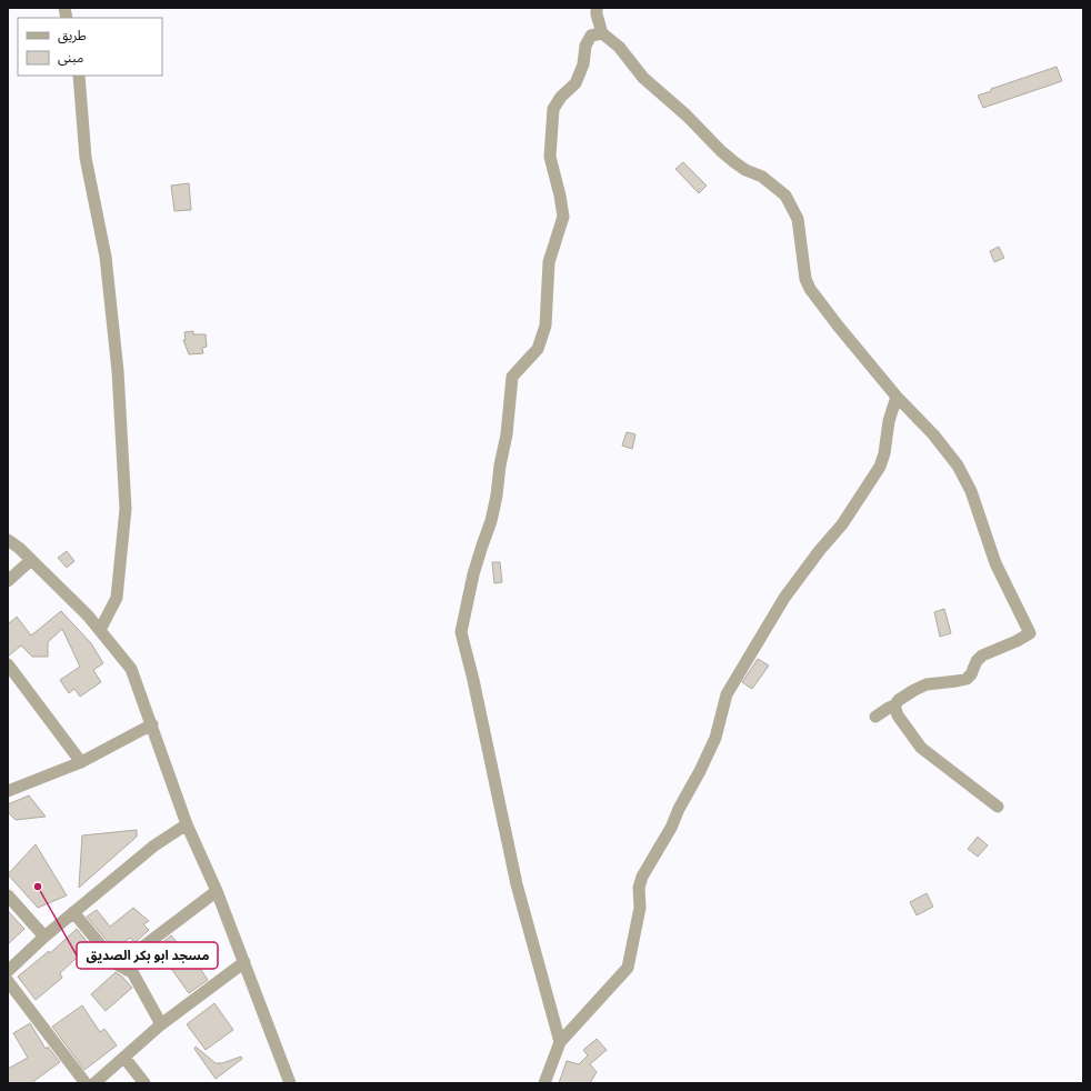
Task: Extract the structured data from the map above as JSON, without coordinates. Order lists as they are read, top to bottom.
{
  "places": ["مسجد ابو بكر الصديق"],
  "legend": ["طريق", "مبنى"]
}
